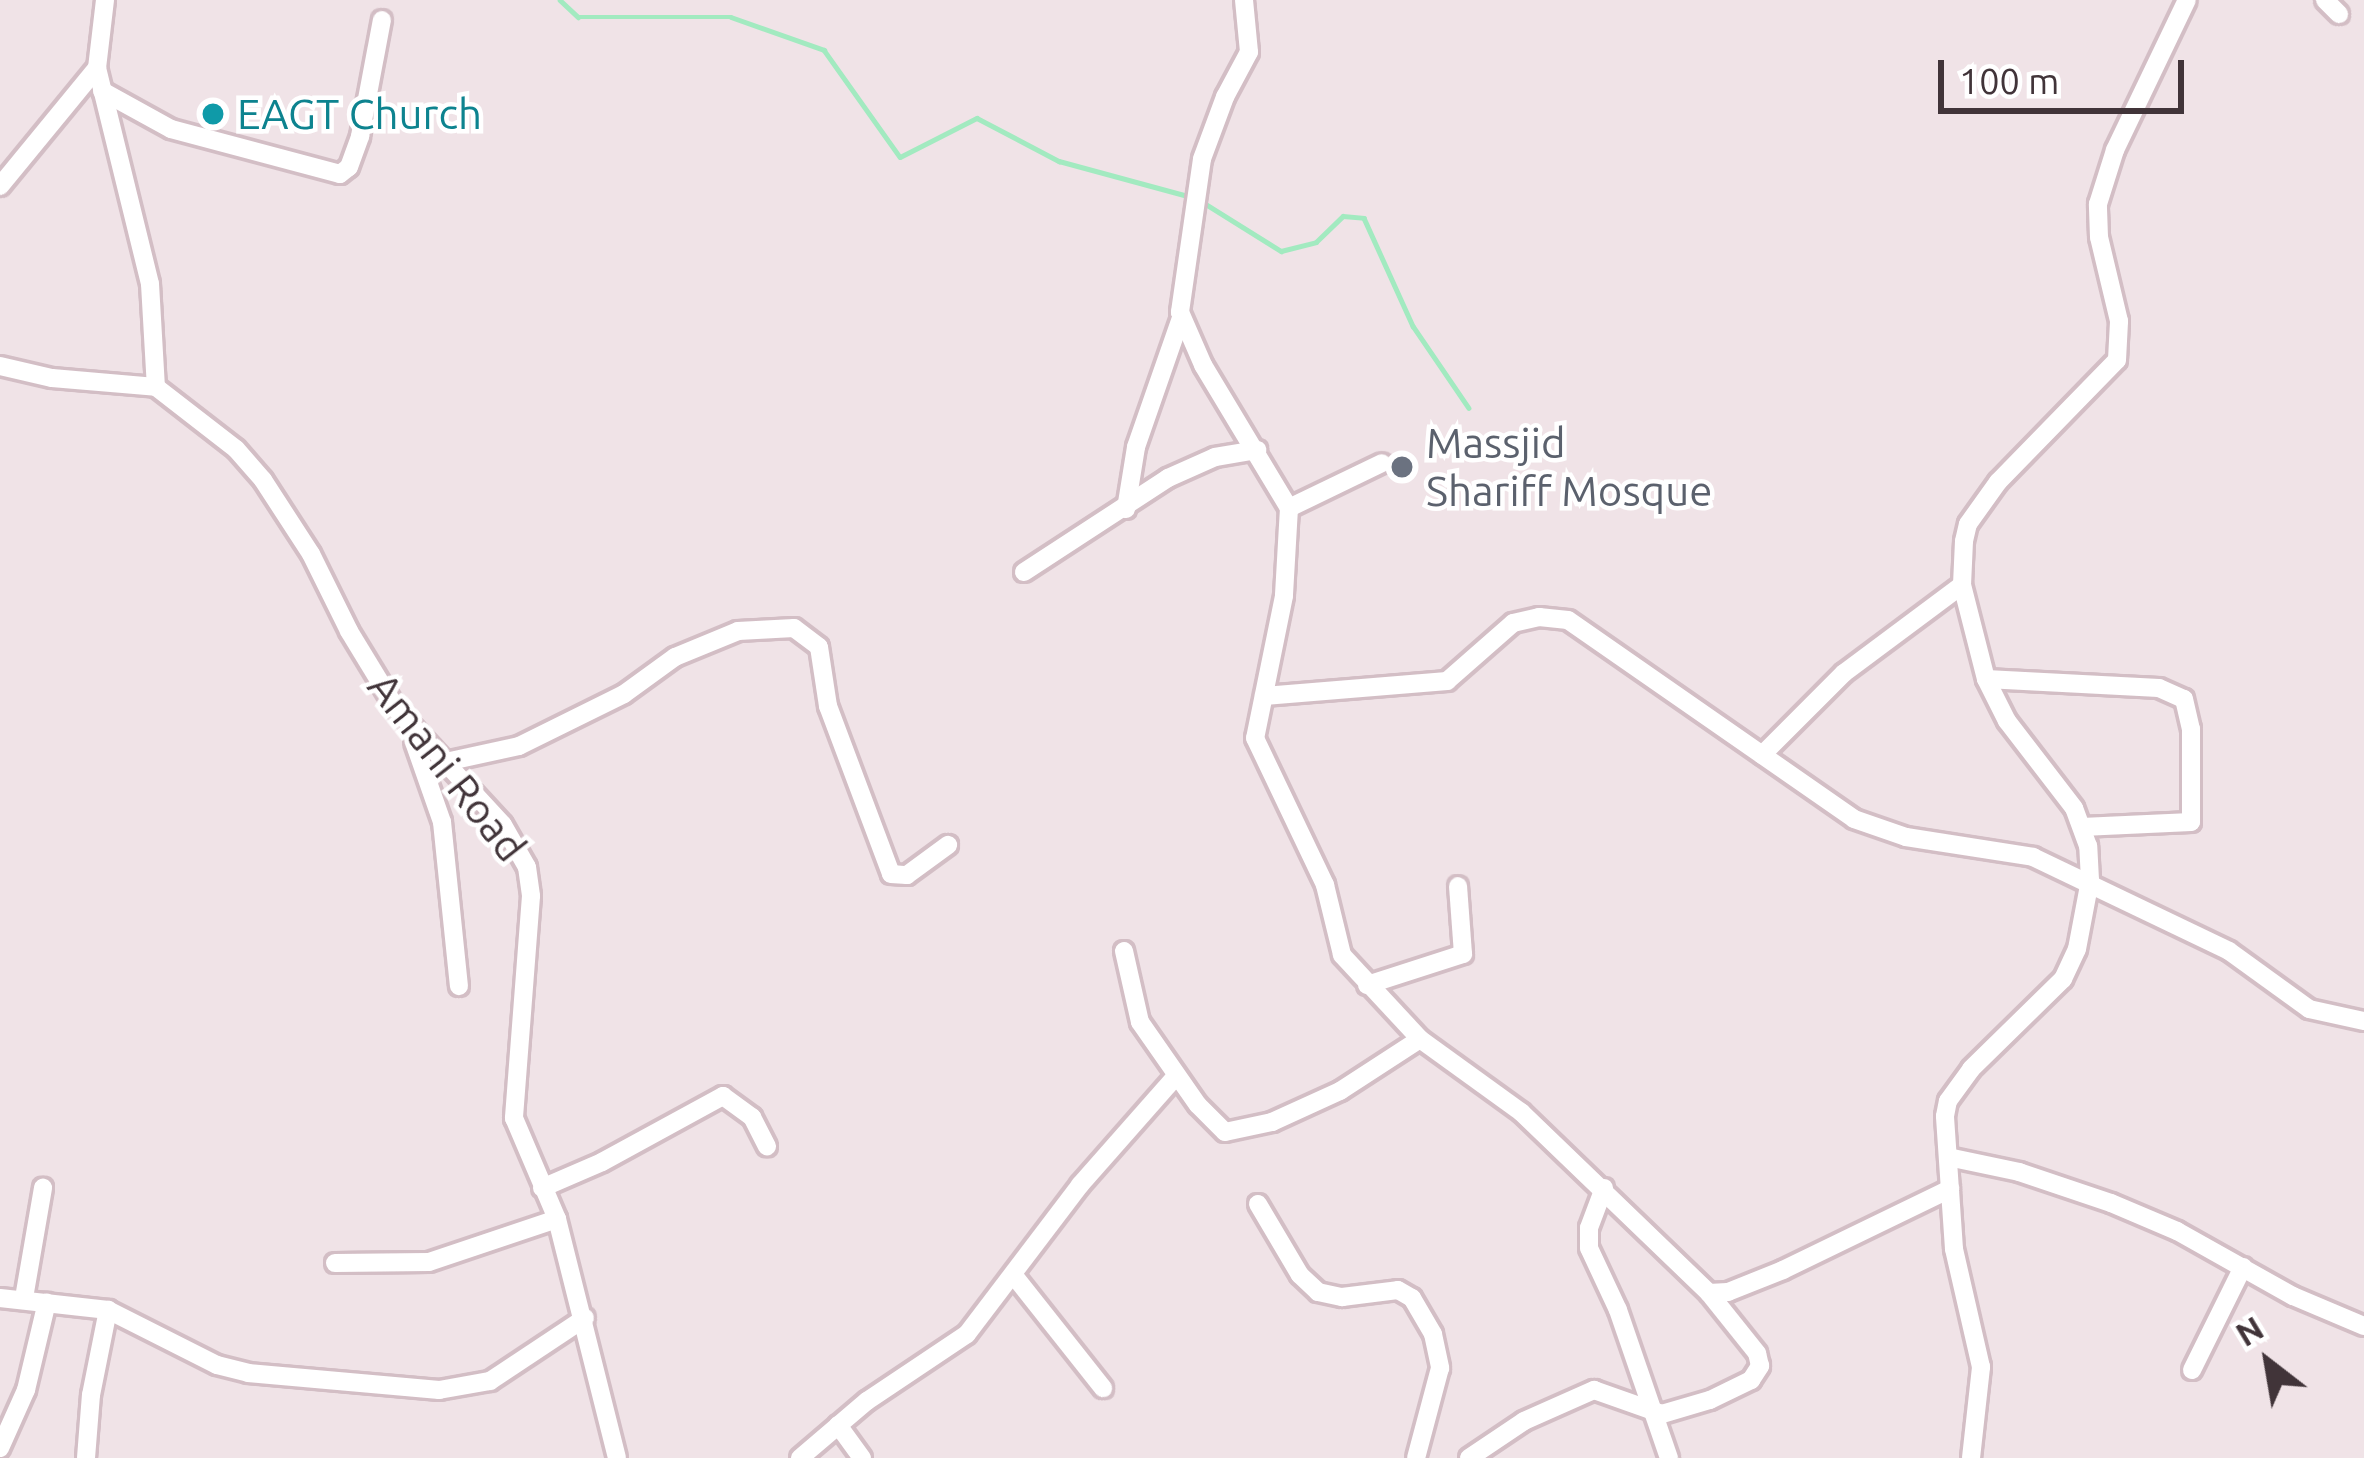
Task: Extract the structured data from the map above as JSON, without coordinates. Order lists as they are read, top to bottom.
{
  "streets": {
    "street": ["Amani Road"]
  },
  "places": ["EAGT Church", "Massjid Shariff Mosque"],
  "scale_bar": "100 m",
  "north": "top left"
}
